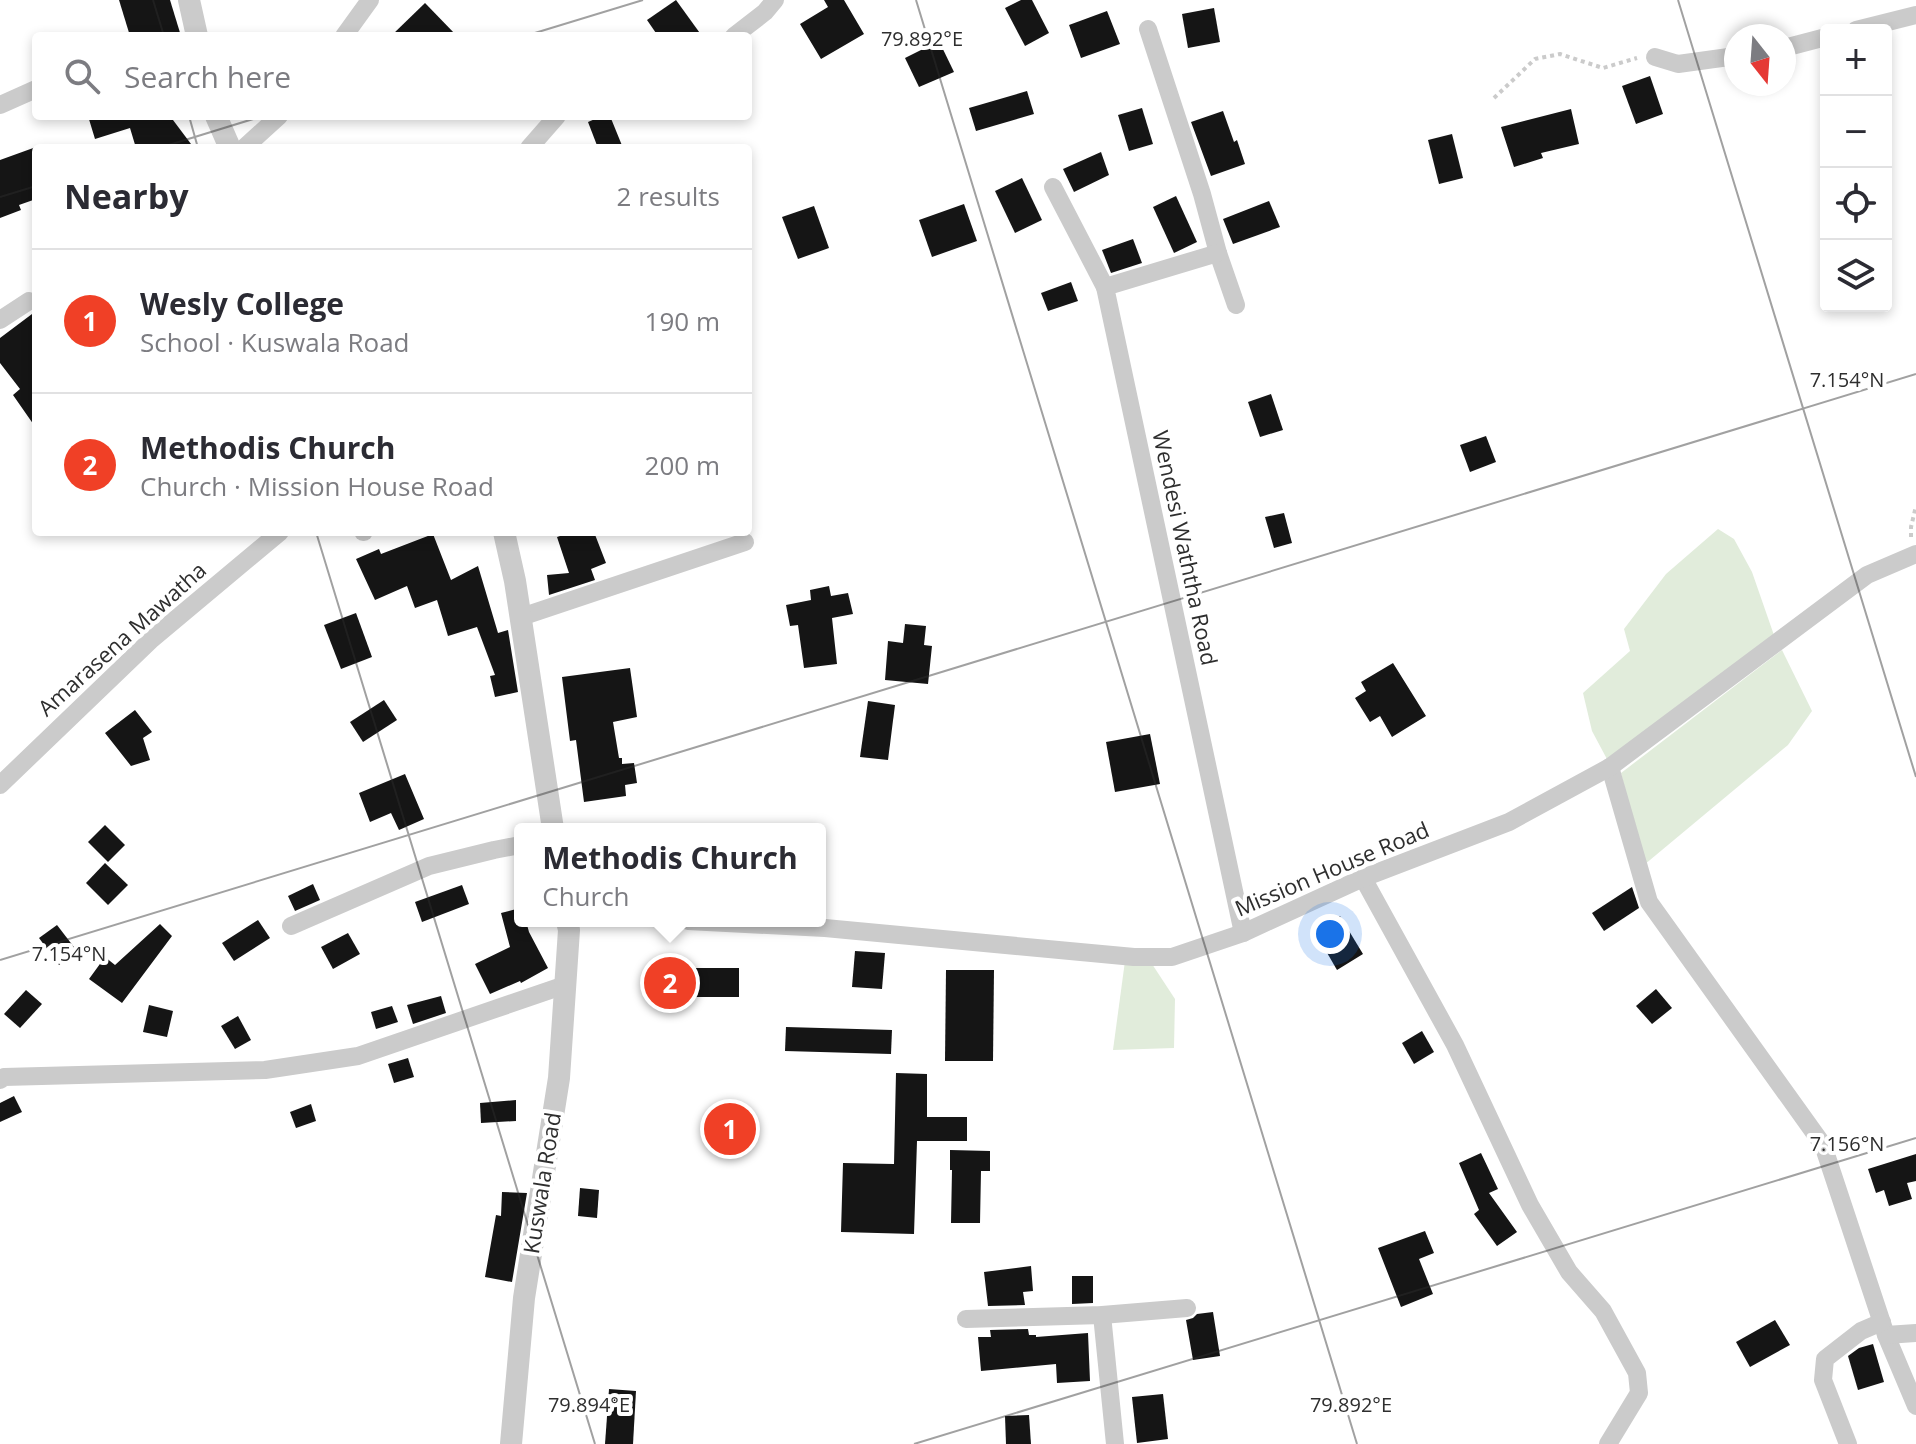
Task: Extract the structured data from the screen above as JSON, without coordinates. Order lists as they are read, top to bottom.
{
  "streets": {
    "street": [
      "Wendesi Waththa Road",
      "Amarasena Mawatha",
      "Mission House Road",
      "Kuswala Road"
    ]
  },
  "crossings": [
    ["Wendesi Waththa Road", "Mission House Road"]
  ],
  "north": "bottom",
  "page": {
    "map_buttons": ["+", "−"],
    "search": "Search here",
    "heading": ["Nearby", "2 results"],
    "list": [
      {
        "mark": "1",
        "name": "Wesly College",
        "note": "School · Kuswala Road",
        "value": "190 m"
      },
      {
        "mark": "2",
        "name": "Methodis Church",
        "note": "Church · Mission House Road",
        "value": "200 m"
      }
    ],
    "popup": ["Methodis Church", "Church"],
    "pins": ["2", "1"]
  },
  "coordinates": [
    "79.892°E",
    "7.154°N",
    "7.156°N",
    "79.894°E"
  ]
}
